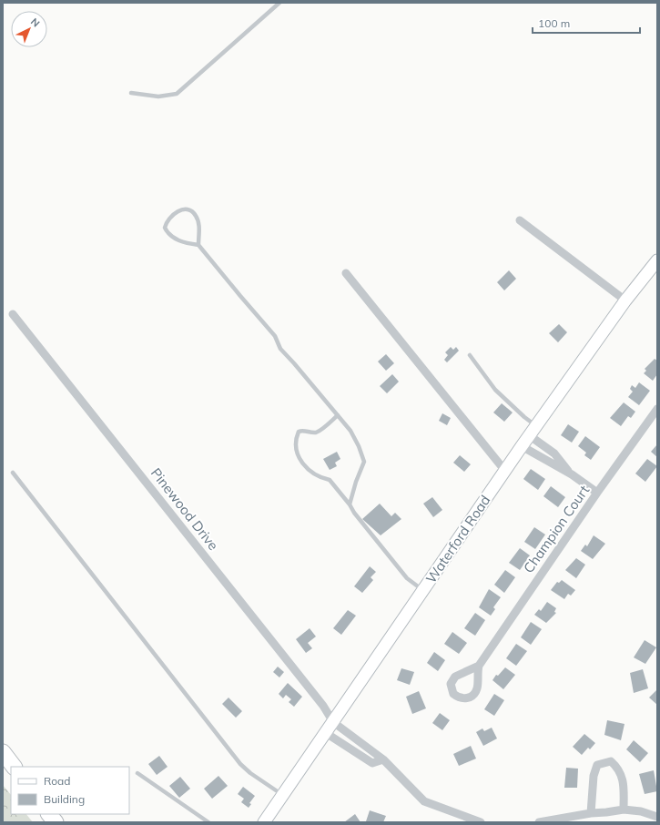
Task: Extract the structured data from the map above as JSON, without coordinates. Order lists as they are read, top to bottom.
{
  "streets": {
    "main road": ["Waterford Road"],
    "street": ["Pinewood Drive", "Champion Court"]
  },
  "crossings": [
    ["Pinewood Drive", "Waterford Road"]
  ],
  "legend": ["Road", "Building"],
  "scale_bar": "100 m",
  "north": "top right"
}
